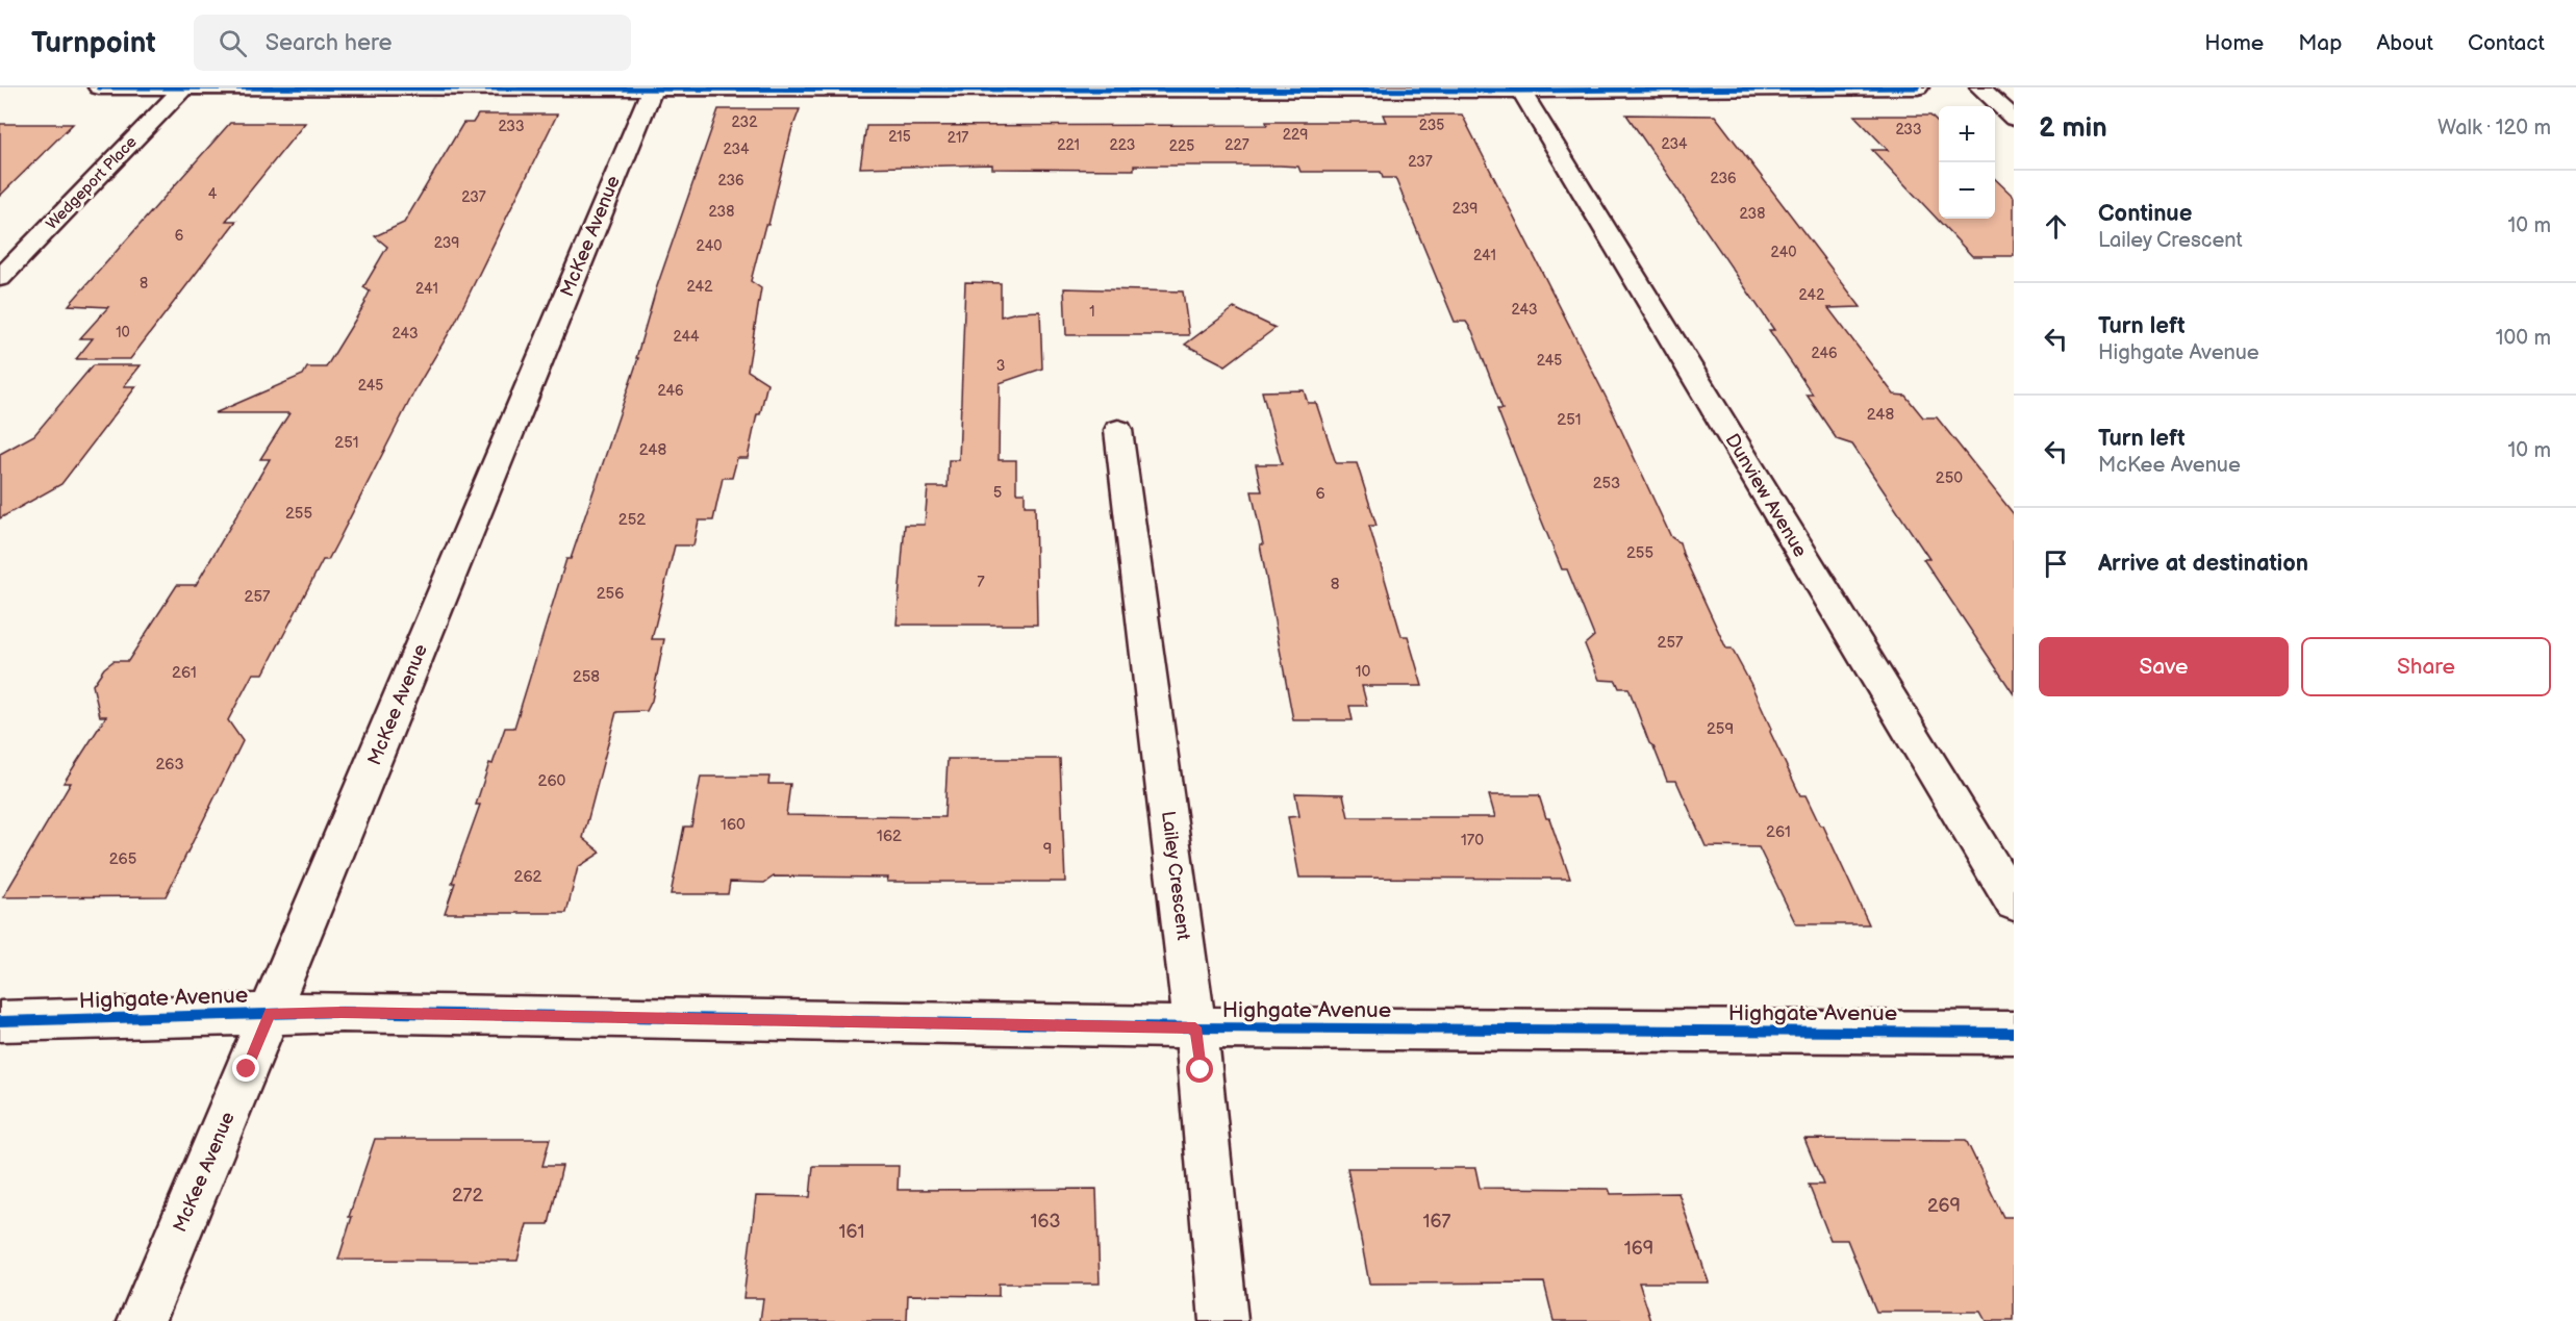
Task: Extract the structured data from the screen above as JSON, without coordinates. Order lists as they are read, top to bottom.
{
  "streets": {
    "street": [
      "Wedgeport Place",
      "McKee Avenue",
      "Dunview Avenue",
      "Lailey Crescent",
      "Highgate Avenue"
    ]
  },
  "crossings": [
    ["McKee Avenue", "Highgate Avenue"],
    ["Lailey Crescent", "Highgate Avenue"]
  ],
  "house_numbers": [
    "232",
    "235",
    "233",
    "233",
    "229",
    "215",
    "217",
    "234",
    "221",
    "223",
    "227",
    "225",
    "234",
    "237",
    "236",
    "236",
    "4",
    "237",
    "239",
    "238",
    "238",
    "6",
    "239",
    "240",
    "240",
    "241",
    "8",
    "242",
    "241",
    "242",
    "243",
    "1",
    "10",
    "243",
    "244",
    "246",
    "245",
    "3",
    "245",
    "246",
    "248",
    "251",
    "251",
    "248",
    "250",
    "253",
    "5",
    "6",
    "255",
    "252",
    "255",
    "7",
    "8",
    "256",
    "257",
    "257",
    "10",
    "261",
    "258",
    "259",
    "263",
    "260",
    "160",
    "261",
    "162",
    "170",
    "9",
    "265",
    "262",
    "272",
    "269",
    "163",
    "167",
    "161",
    "169"
  ],
  "page": {
    "header": "Turnpoint",
    "search": "Search here",
    "nav": [
      "Home",
      "Map",
      "About",
      "Contact"
    ],
    "heading": ["2 min", "Walk · 120 m"],
    "map_buttons": ["+", "−"],
    "list": [
      ["Continue", "Lailey Crescent", "10 m"],
      ["Turn left", "Highgate Avenue", "100 m"],
      ["Turn left", "McKee Avenue", "10 m"],
      "Arrive at destination"
    ],
    "buttons": ["Save", "Share"]
  }
}
